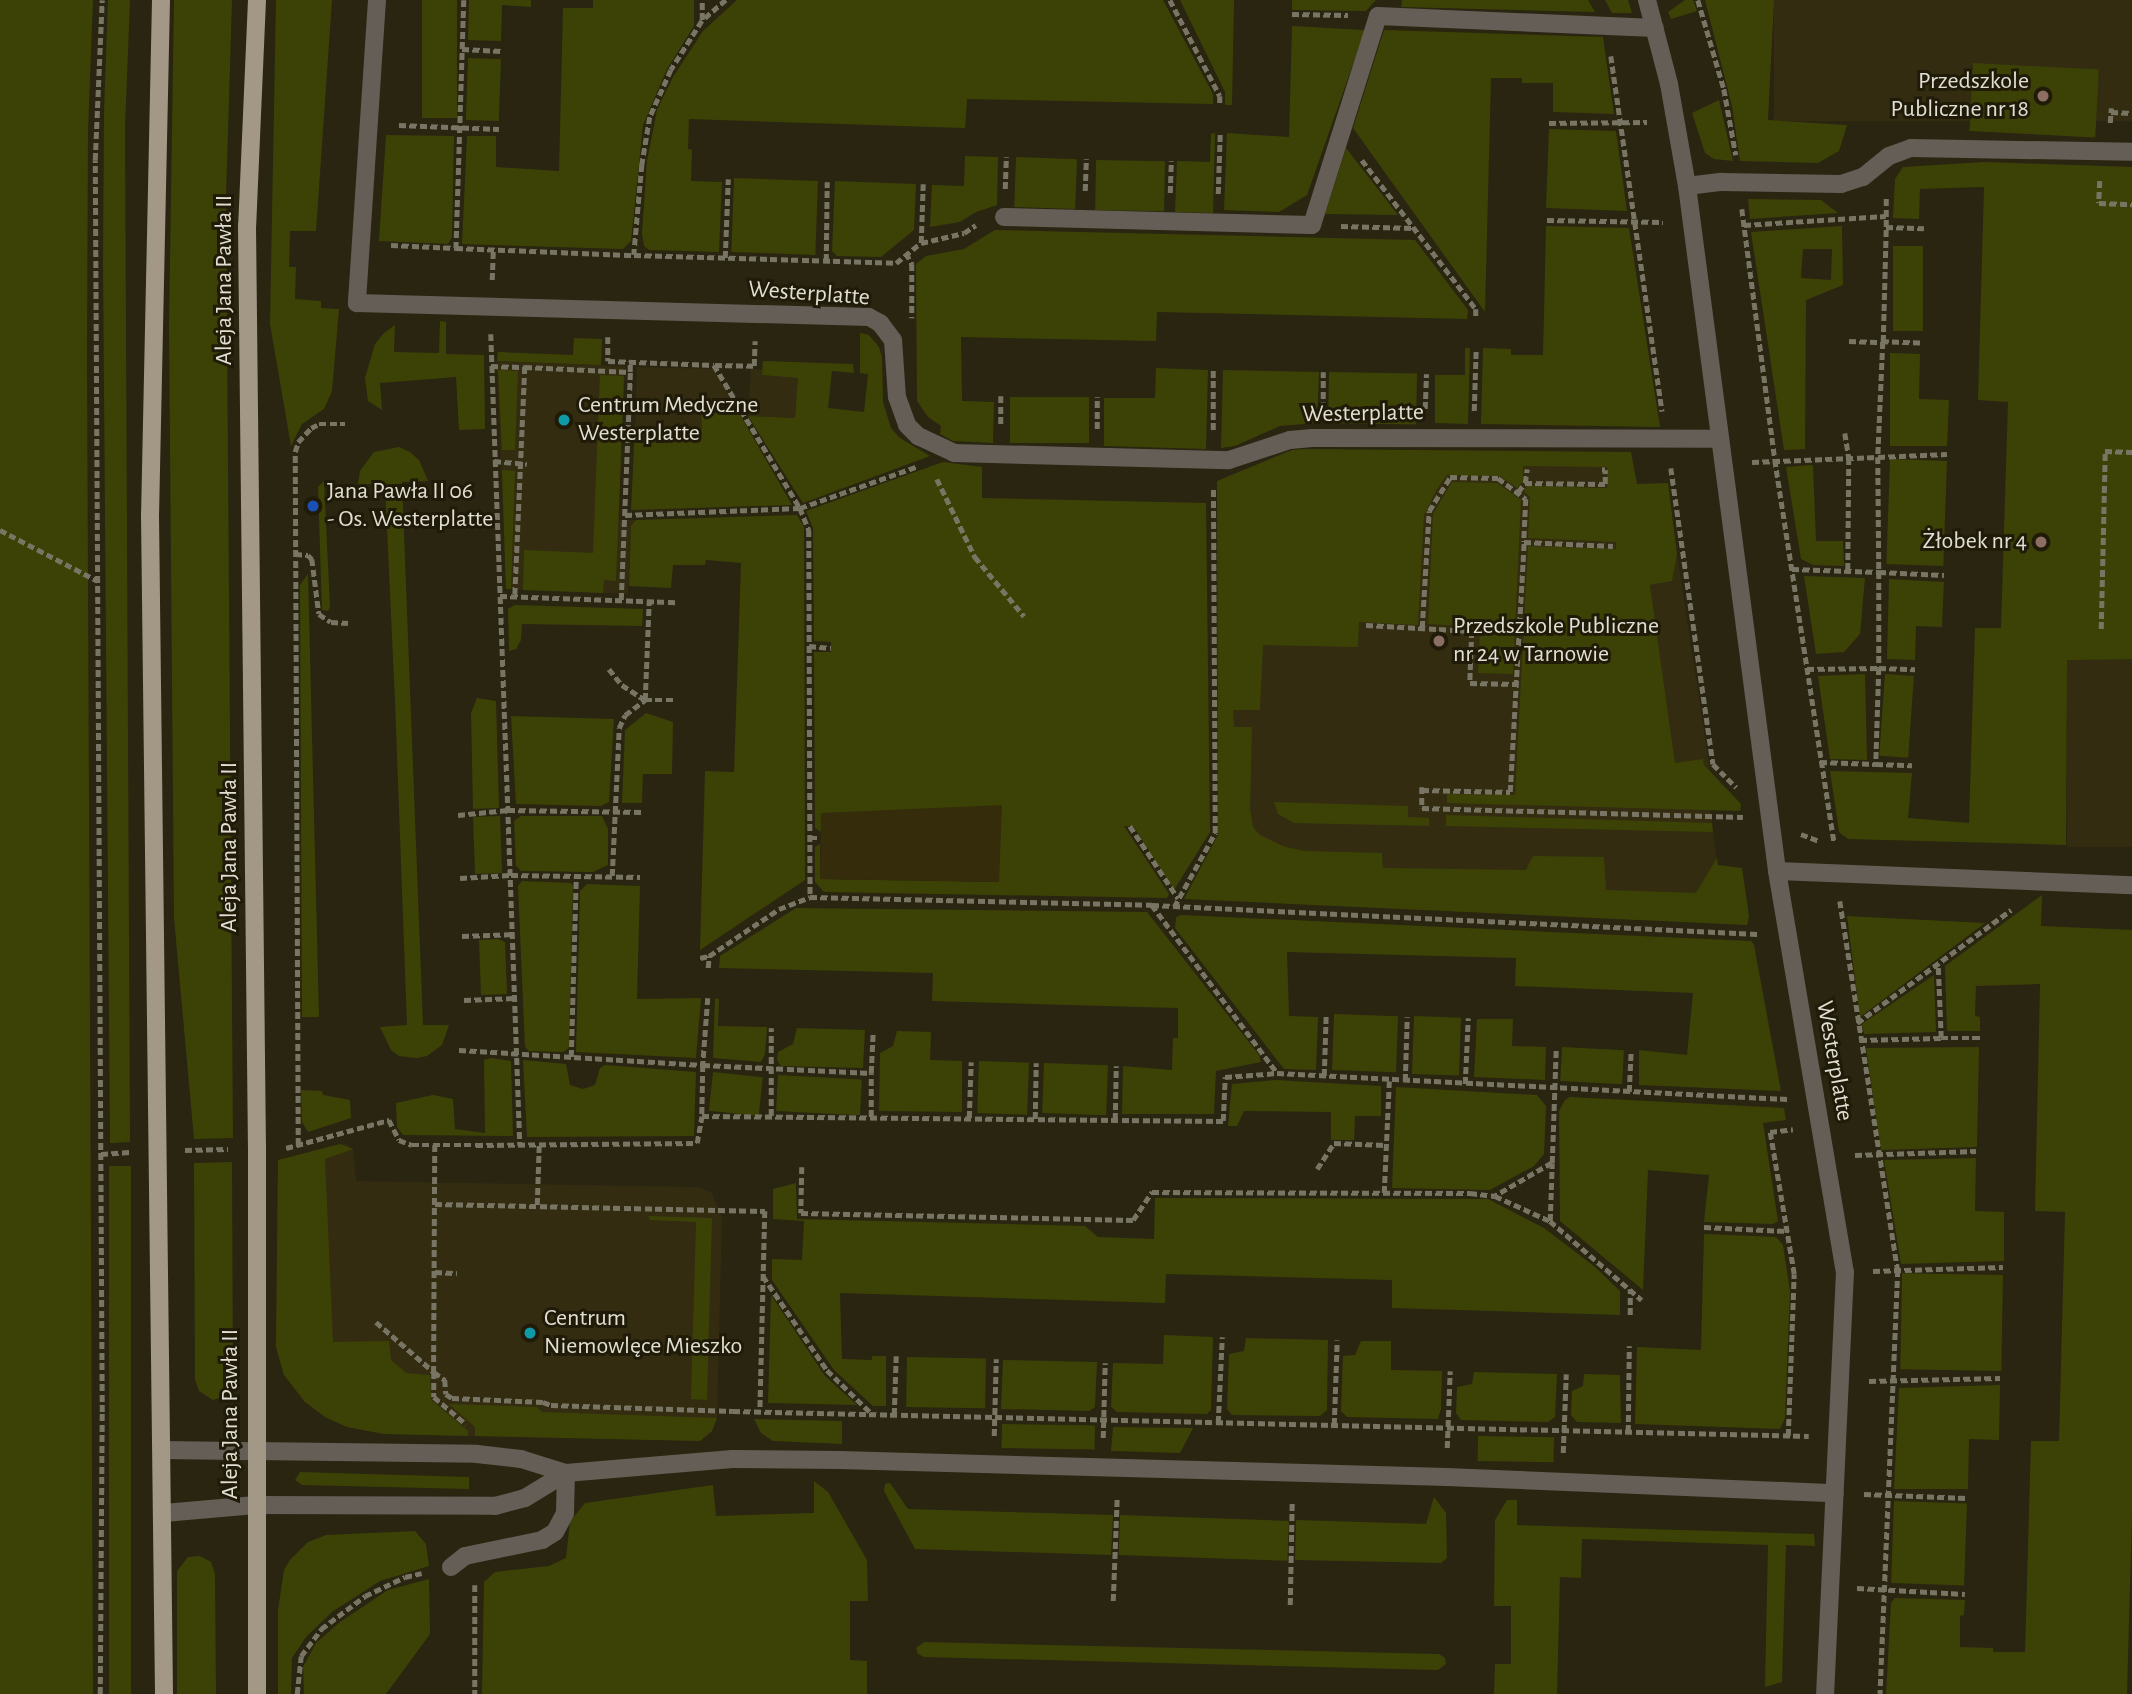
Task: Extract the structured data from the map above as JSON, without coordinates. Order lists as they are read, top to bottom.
{
  "streets": {
    "main road": ["Aleja Jana Pawła II"],
    "street": ["Westerplatte"]
  },
  "places": [
    "Przedszkole Publiczne nr 18",
    "Centrum Medyczne Westerplatte",
    "Jana Pawła II 06 - Os. Westerplatte",
    "Żłobek nr 4",
    "Przedszkole Publiczne nr 24 w Tarnowie",
    "Centrum Niemowlęce Mieszko"
  ]
}
